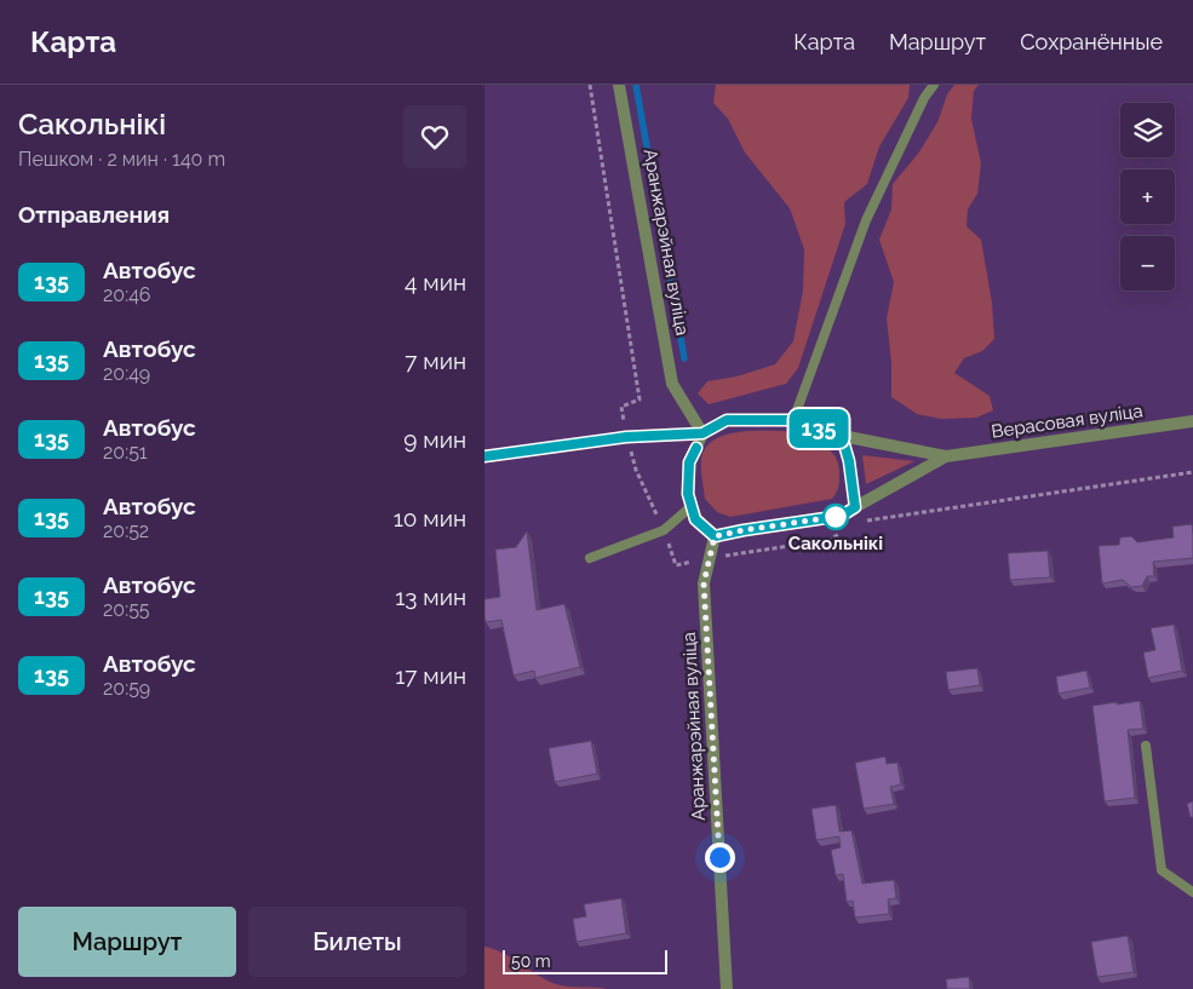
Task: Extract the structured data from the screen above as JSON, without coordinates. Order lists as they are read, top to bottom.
{
  "streets": {
    "street": ["Аранжарэйная вуліца", "Верасовая вуліца"]
  },
  "crossings": [
    ["Аранжарэйная вуліца", "Верасовая вуліца"]
  ],
  "places": ["Сакольнікі"],
  "lines": ["bus line 135"],
  "scale_bar": "50 m",
  "page": {
    "header": "Карта",
    "nav": ["Карта", "Маршрут", "Сохранённые"],
    "heading": [
      ["Сакольнікі", "Пешком · 2 мин · 140 m"],
      "Отправления"
    ],
    "on_map": "135",
    "map_buttons": ["+", "−"],
    "list": [
      {
        "mark": "135",
        "name": "Автобус",
        "note": "20:46",
        "value": "4 мин"
      },
      {
        "mark": "135",
        "name": "Автобус",
        "note": "20:49",
        "value": "7 мин"
      },
      {
        "mark": "135",
        "name": "Автобус",
        "note": "20:51",
        "value": "9 мин"
      },
      {
        "mark": "135",
        "name": "Автобус",
        "note": "20:52",
        "value": "10 мин"
      },
      {
        "mark": "135",
        "name": "Автобус",
        "note": "20:55",
        "value": "13 мин"
      },
      {
        "mark": "135",
        "name": "Автобус",
        "note": "20:59",
        "value": "17 мин"
      }
    ],
    "buttons": ["Маршрут", "Билеты"],
    "scale": "50 m"
  }
}
